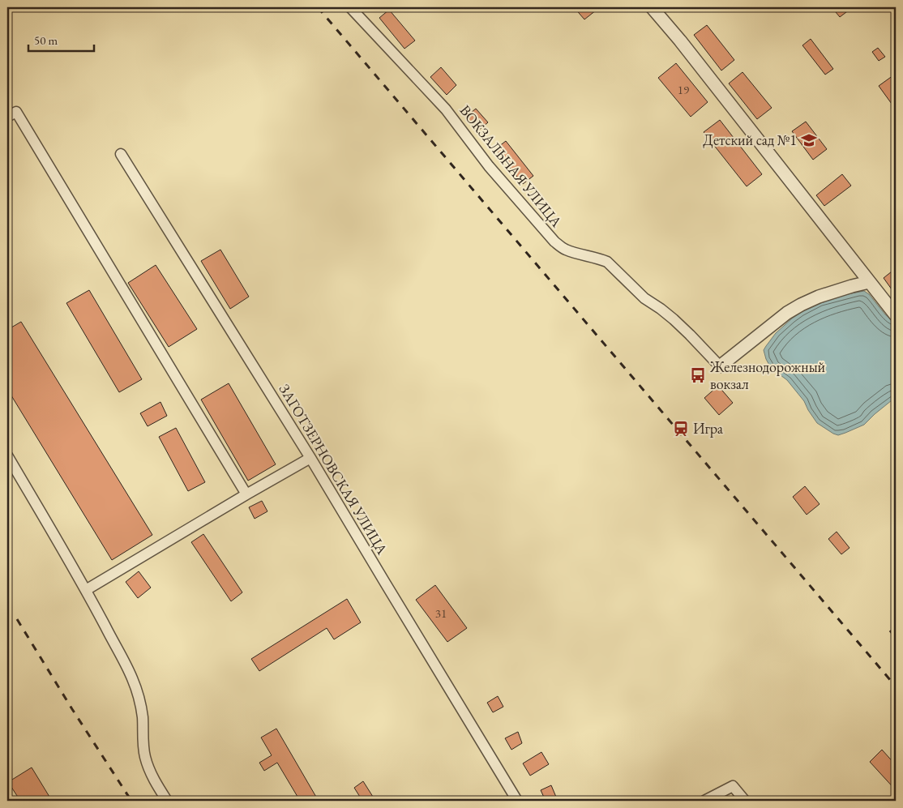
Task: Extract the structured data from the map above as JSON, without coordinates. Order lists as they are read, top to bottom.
{
  "streets": {
    "street": ["ВОКЗАЛЬНАЯ УЛИЦА", "ЗАГОТЗЕРНОВСКАЯ УЛИЦА"]
  },
  "places": {
    "school or university": ["Детский сад №1"],
    "bus stop": ["Железнодорожный вокзал"],
    "station": ["Игра"]
  },
  "house_numbers": ["19", "31"],
  "scale_bar": "50 m"
}
